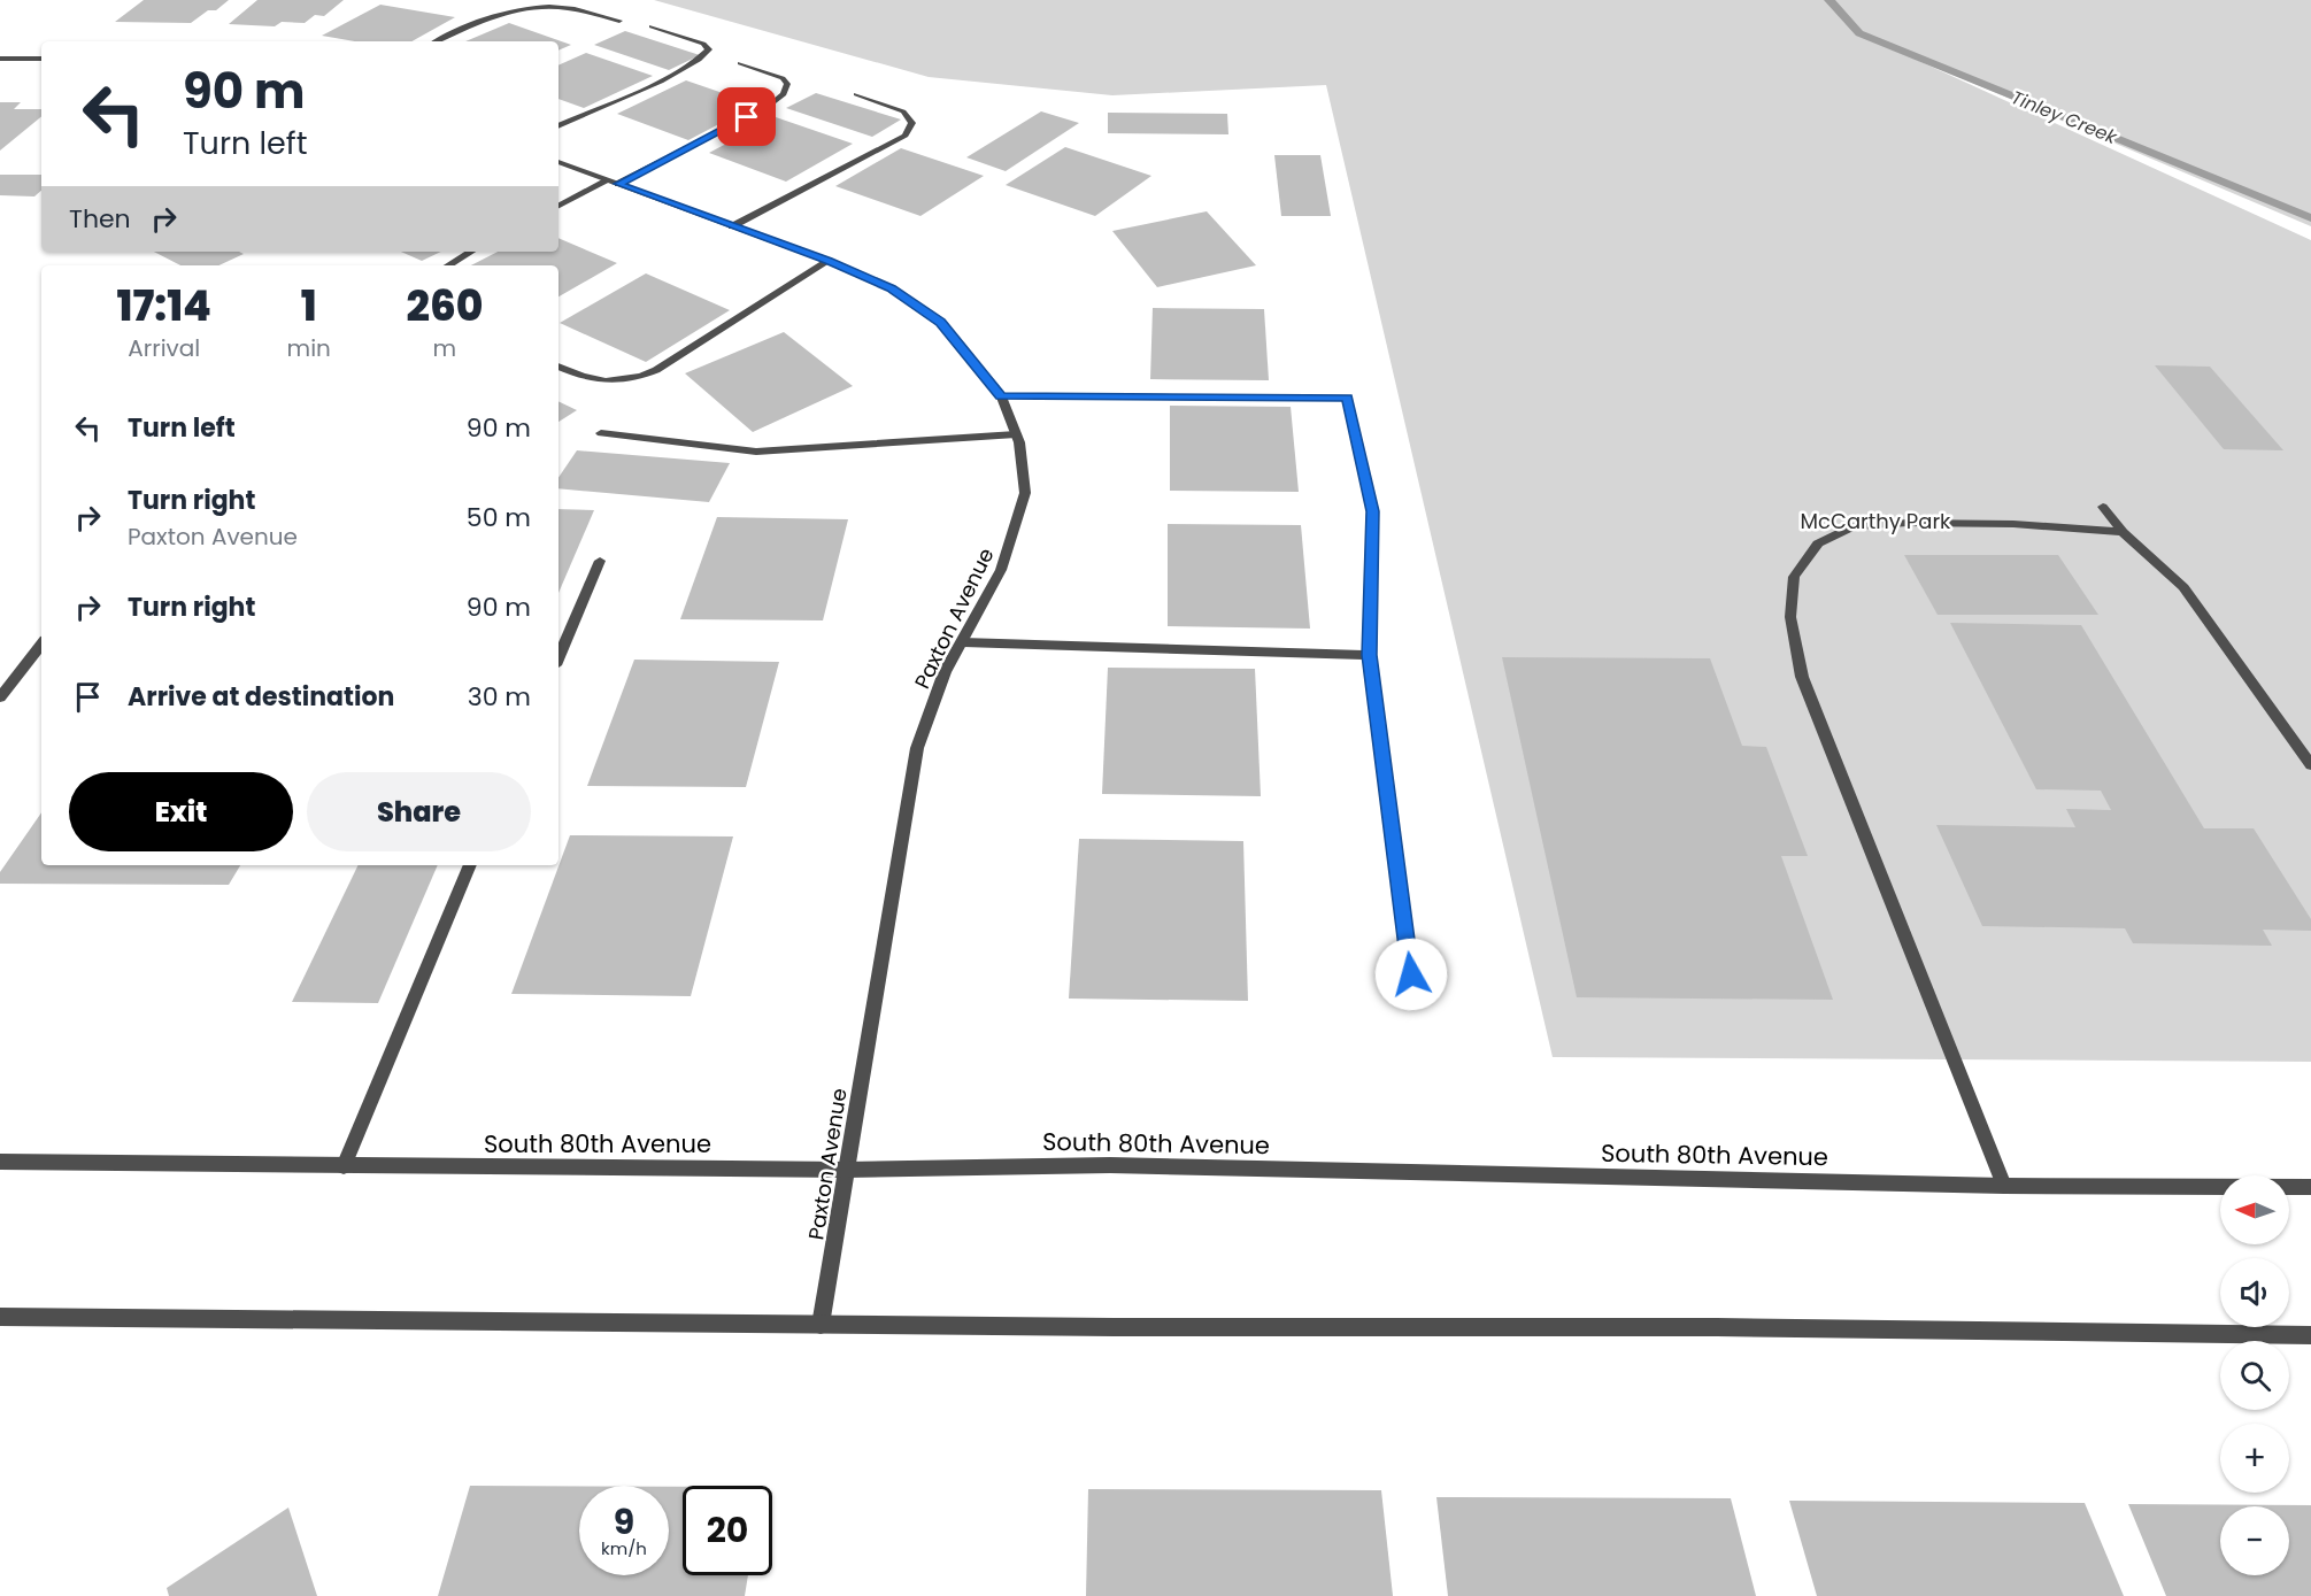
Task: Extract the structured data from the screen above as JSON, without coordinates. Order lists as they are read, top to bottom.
{
  "streets": {
    "street": ["Paxton Avenue", "South 80th Avenue"]
  },
  "crossings": [
    ["Paxton Avenue", "South 80th Avenue"]
  ],
  "water": ["Tinley Creek"],
  "parks": ["McCarthy Park"],
  "north": "left",
  "page": {
    "turn": ["90 m", "Turn left"],
    "then": "Then",
    "eta": [
      "17:14",
      "Arrival",
      "1",
      "min",
      "260",
      "m"
    ],
    "list": [
      {
        "name": "Turn left",
        "value": "90 m"
      },
      {
        "name": "Turn right",
        "note": "Paxton Avenue",
        "value": "50 m"
      },
      {
        "name": "Turn right",
        "value": "90 m"
      },
      {
        "name": "Arrive at destination",
        "value": "30 m"
      }
    ],
    "buttons": ["Exit", "Share"],
    "map_buttons": ["+", "−"],
    "speed": "9 km/h",
    "limit": "20"
  }
}
